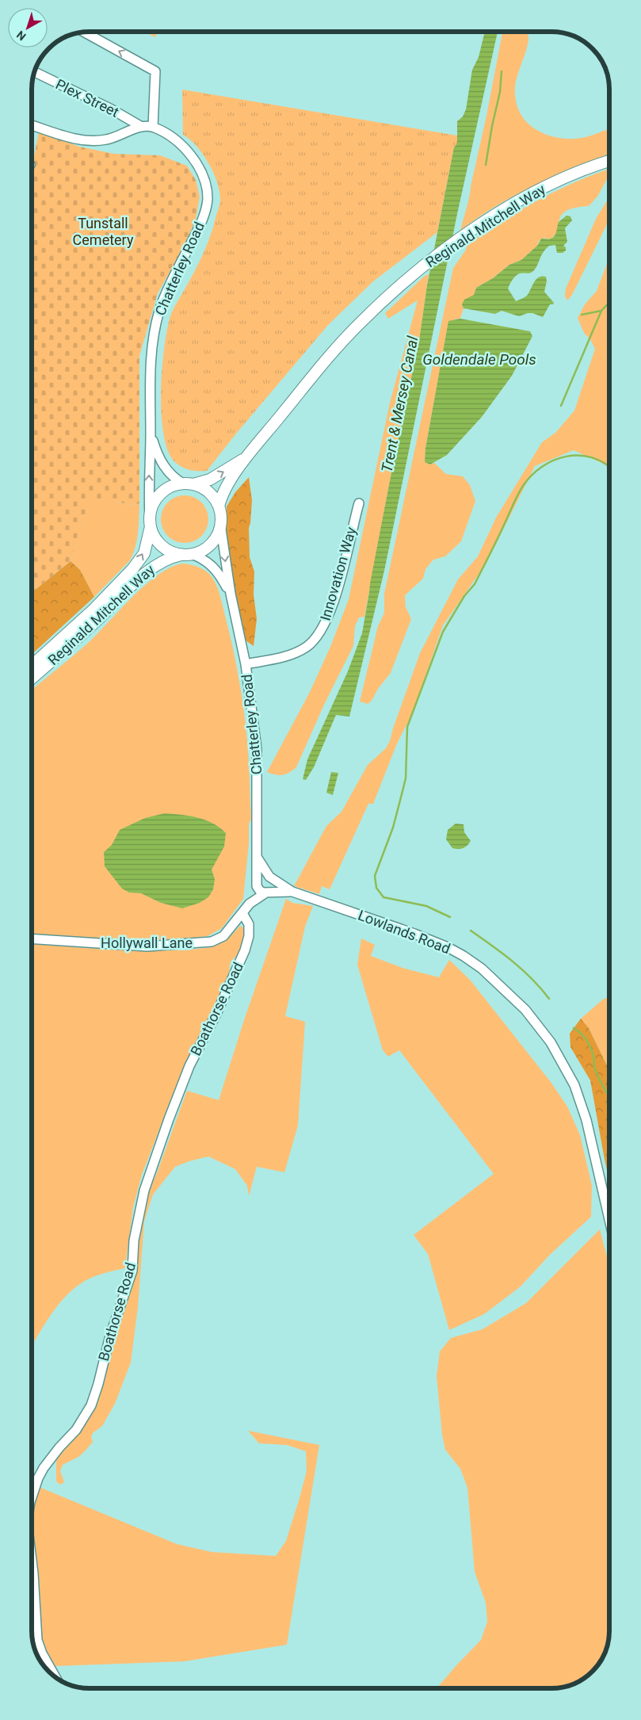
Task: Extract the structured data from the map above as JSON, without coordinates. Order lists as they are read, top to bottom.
{
  "streets": {
    "main road": ["Reginald Mitchell Way"],
    "street": [
      "Plex Street",
      "Chatterley Road",
      "Innovation Way",
      "Lowlands Road",
      "Hollywall Lane",
      "Boathorse Road"
    ]
  },
  "crossings": [
    ["Reginald Mitchell Way", "Chatterley Road"],
    ["Chatterley Road", "Innovation Way"],
    ["Chatterley Road", "Lowlands Road"],
    ["Chatterley Road", "Hollywall Lane"],
    ["Lowlands Road", "Hollywall Lane"],
    ["Hollywall Lane", "Boathorse Road"]
  ],
  "water": ["Goldendale Pools", "Trent & Mersey Canal"],
  "parks": ["Tunstall Cemetery"],
  "north": "bottom left"
}
